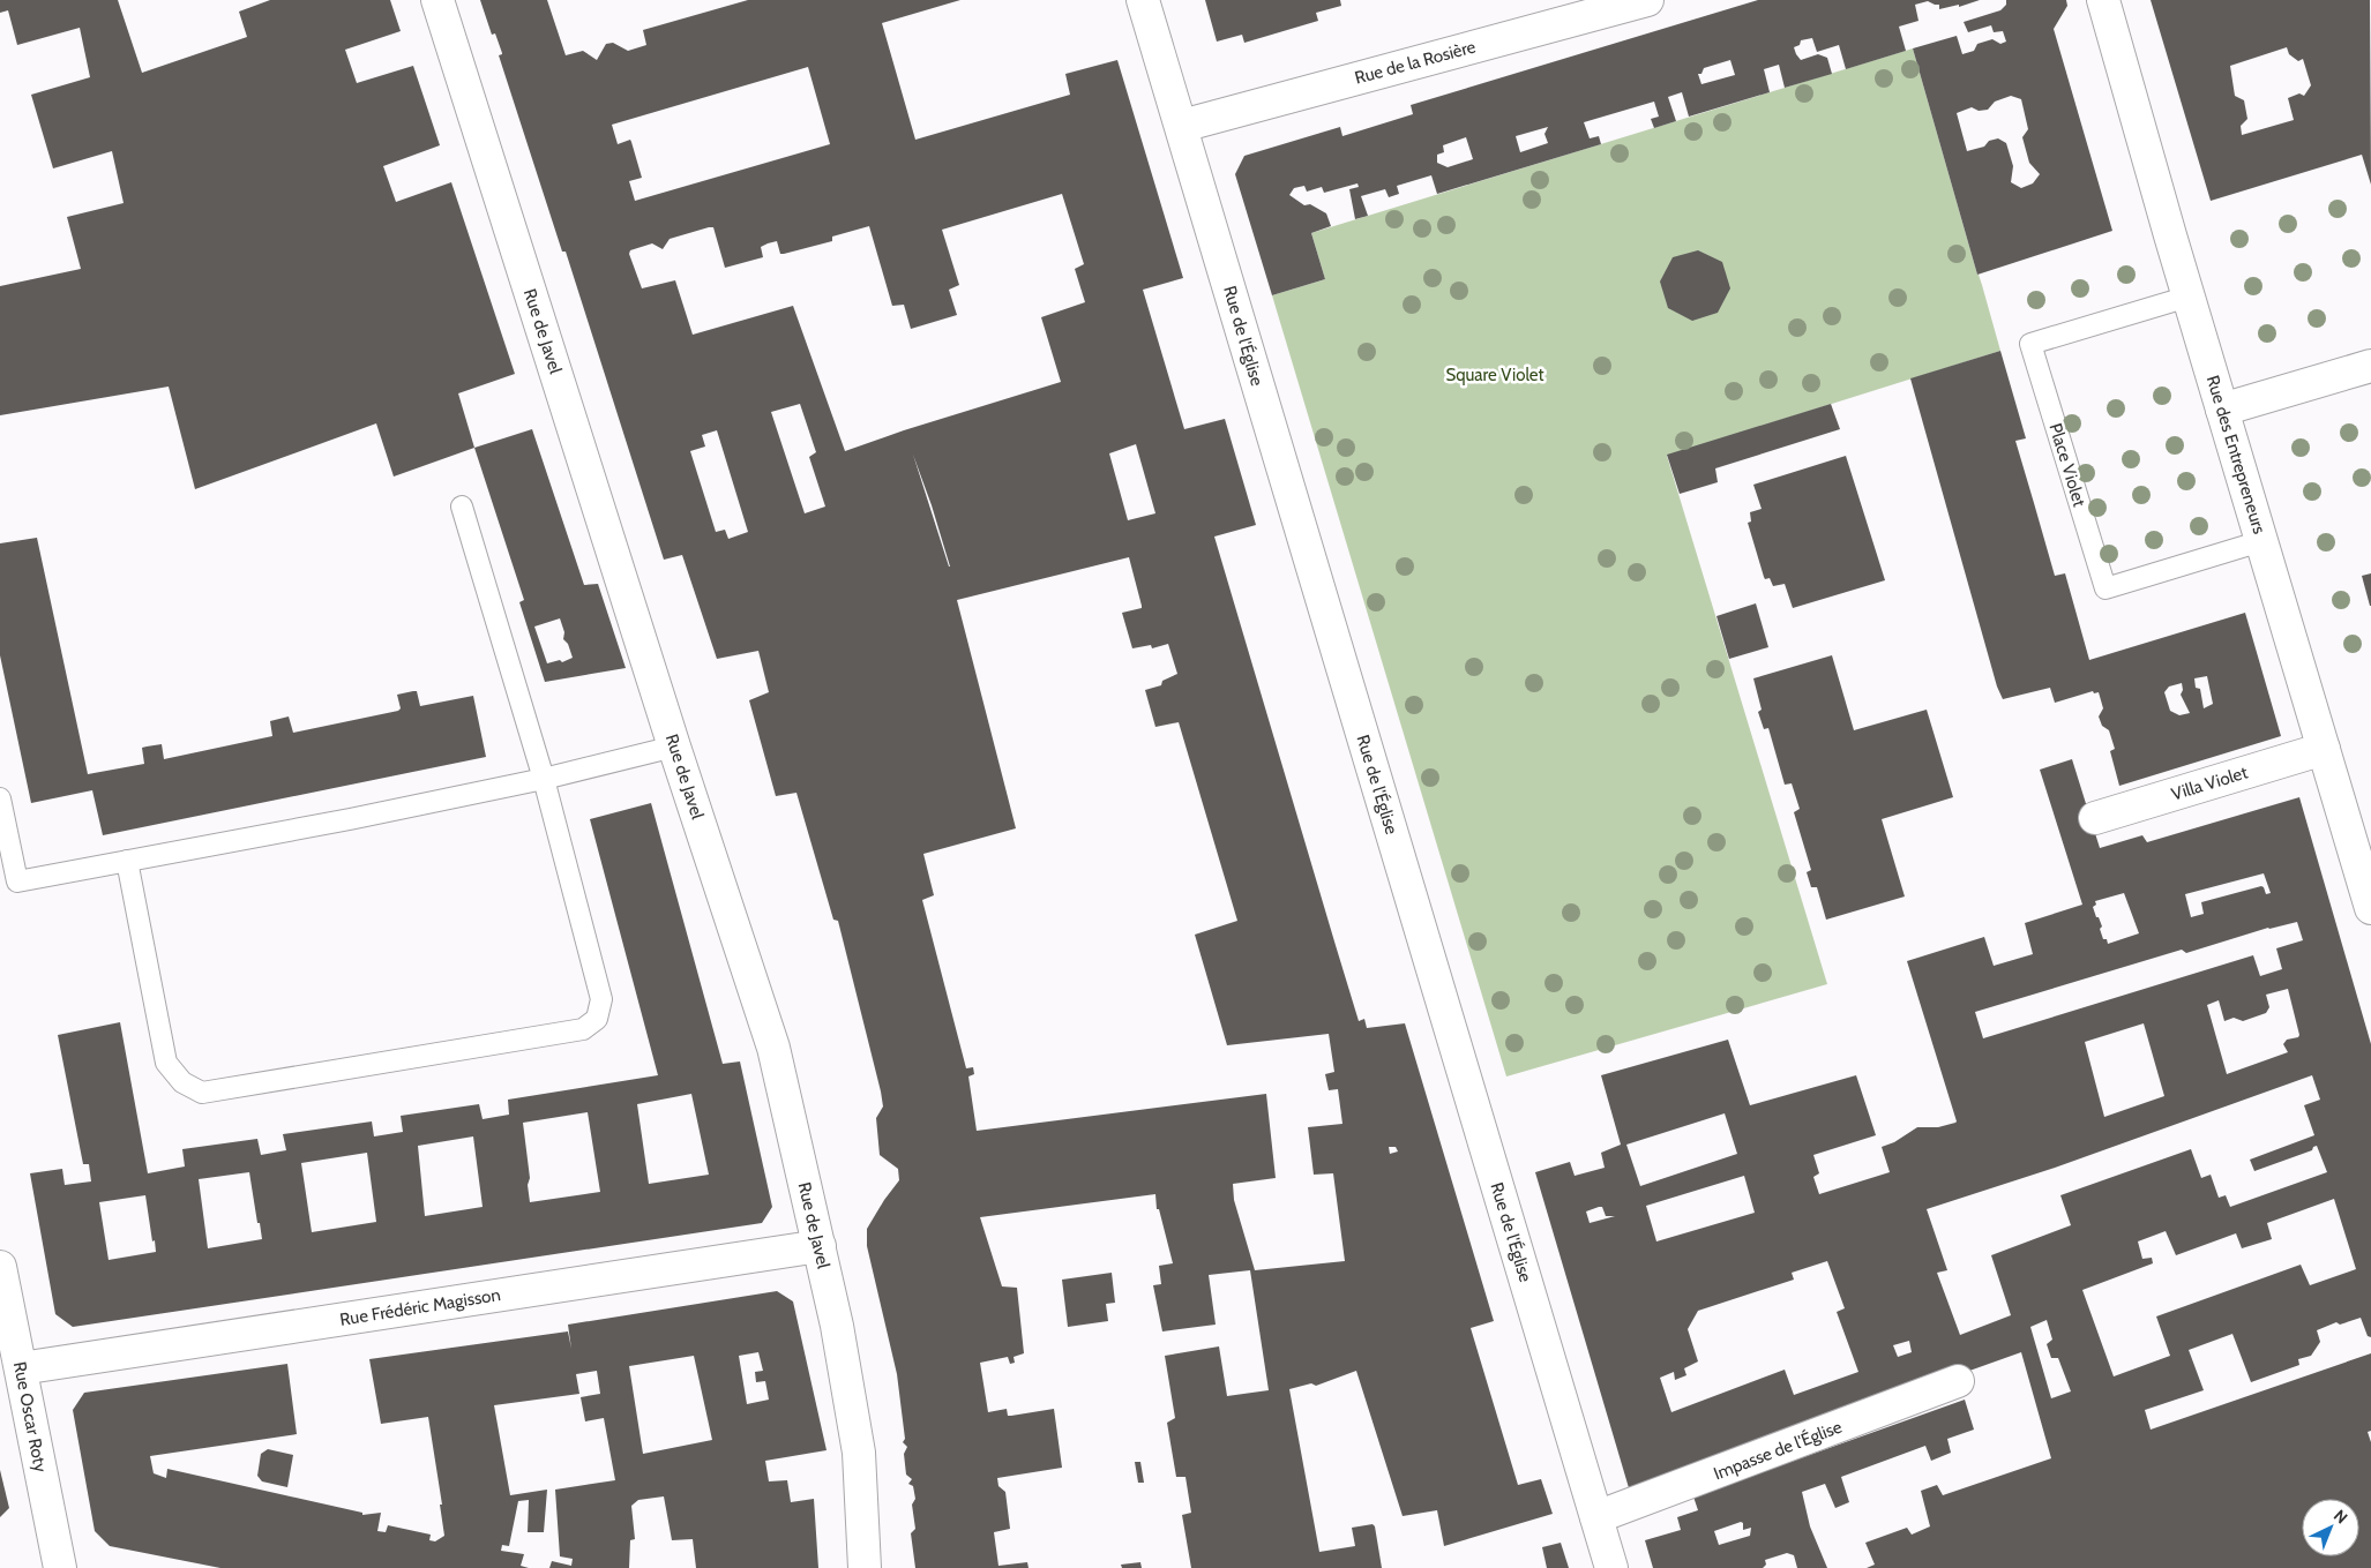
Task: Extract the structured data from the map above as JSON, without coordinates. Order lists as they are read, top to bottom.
{
  "streets": {
    "street": [
      "Rue de la Rosière",
      "Rue de Javel",
      "Rue de l'Église",
      "Rue des Entrepreneurs",
      "Villa Violet",
      "Rue Frédéric Magisson",
      "Rue Oscar Roty",
      "Impasse de l'Église"
    ],
    "lane": ["Place Violet"]
  },
  "crossings": [
    ["Rue de la Rosière", "Rue de l'Église"],
    ["Rue de Javel", "Rue Frédéric Magisson"],
    ["Rue de l'Église", "Impasse de l'Église"],
    ["Rue des Entrepreneurs", "Place Violet"],
    ["Rue des Entrepreneurs", "Villa Violet"],
    ["Rue Frédéric Magisson", "Rue Oscar Roty"]
  ],
  "parks": ["Square Violet"],
  "north": "top right"
}
